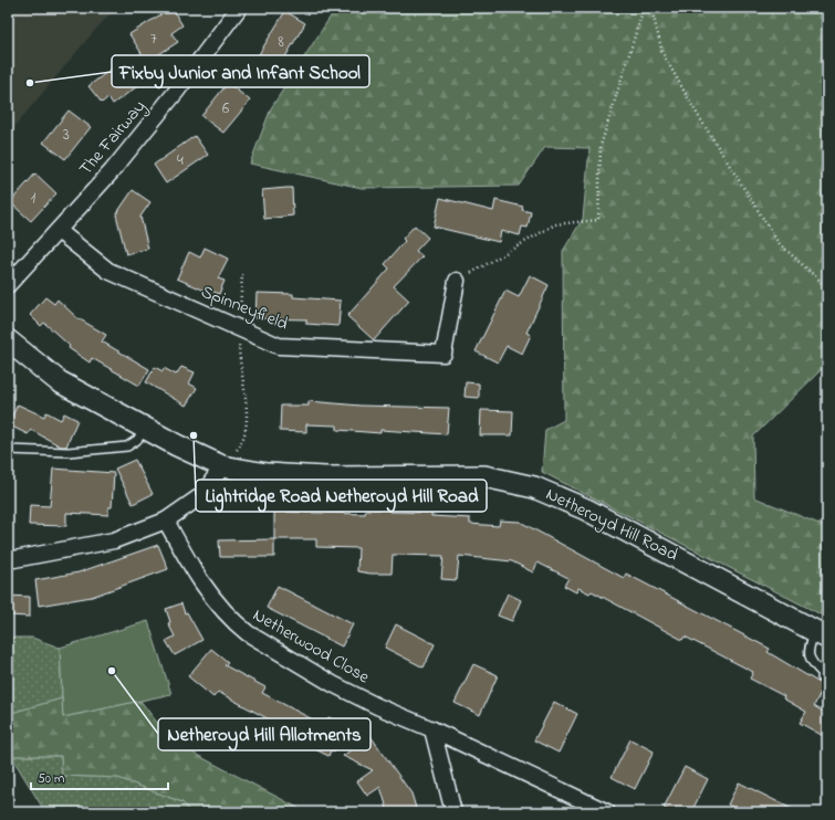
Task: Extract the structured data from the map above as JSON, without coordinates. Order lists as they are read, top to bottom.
{
  "streets": {
    "street": [
      "The Fairway",
      "Spinneyfield",
      "Netheroyd Hill Road",
      "Netherwood Close"
    ]
  },
  "crossings": [
    ["The Fairway", "Spinneyfield"]
  ],
  "places": ["Fixby Junior and Infant School", "Lightridge Road Netheroyd Hill Road", "Netheroyd Hill Allotments"],
  "house_numbers": [
    "7",
    "8",
    "6",
    "3",
    "4",
    "1"
  ],
  "scale_bar": "50 m"
}
